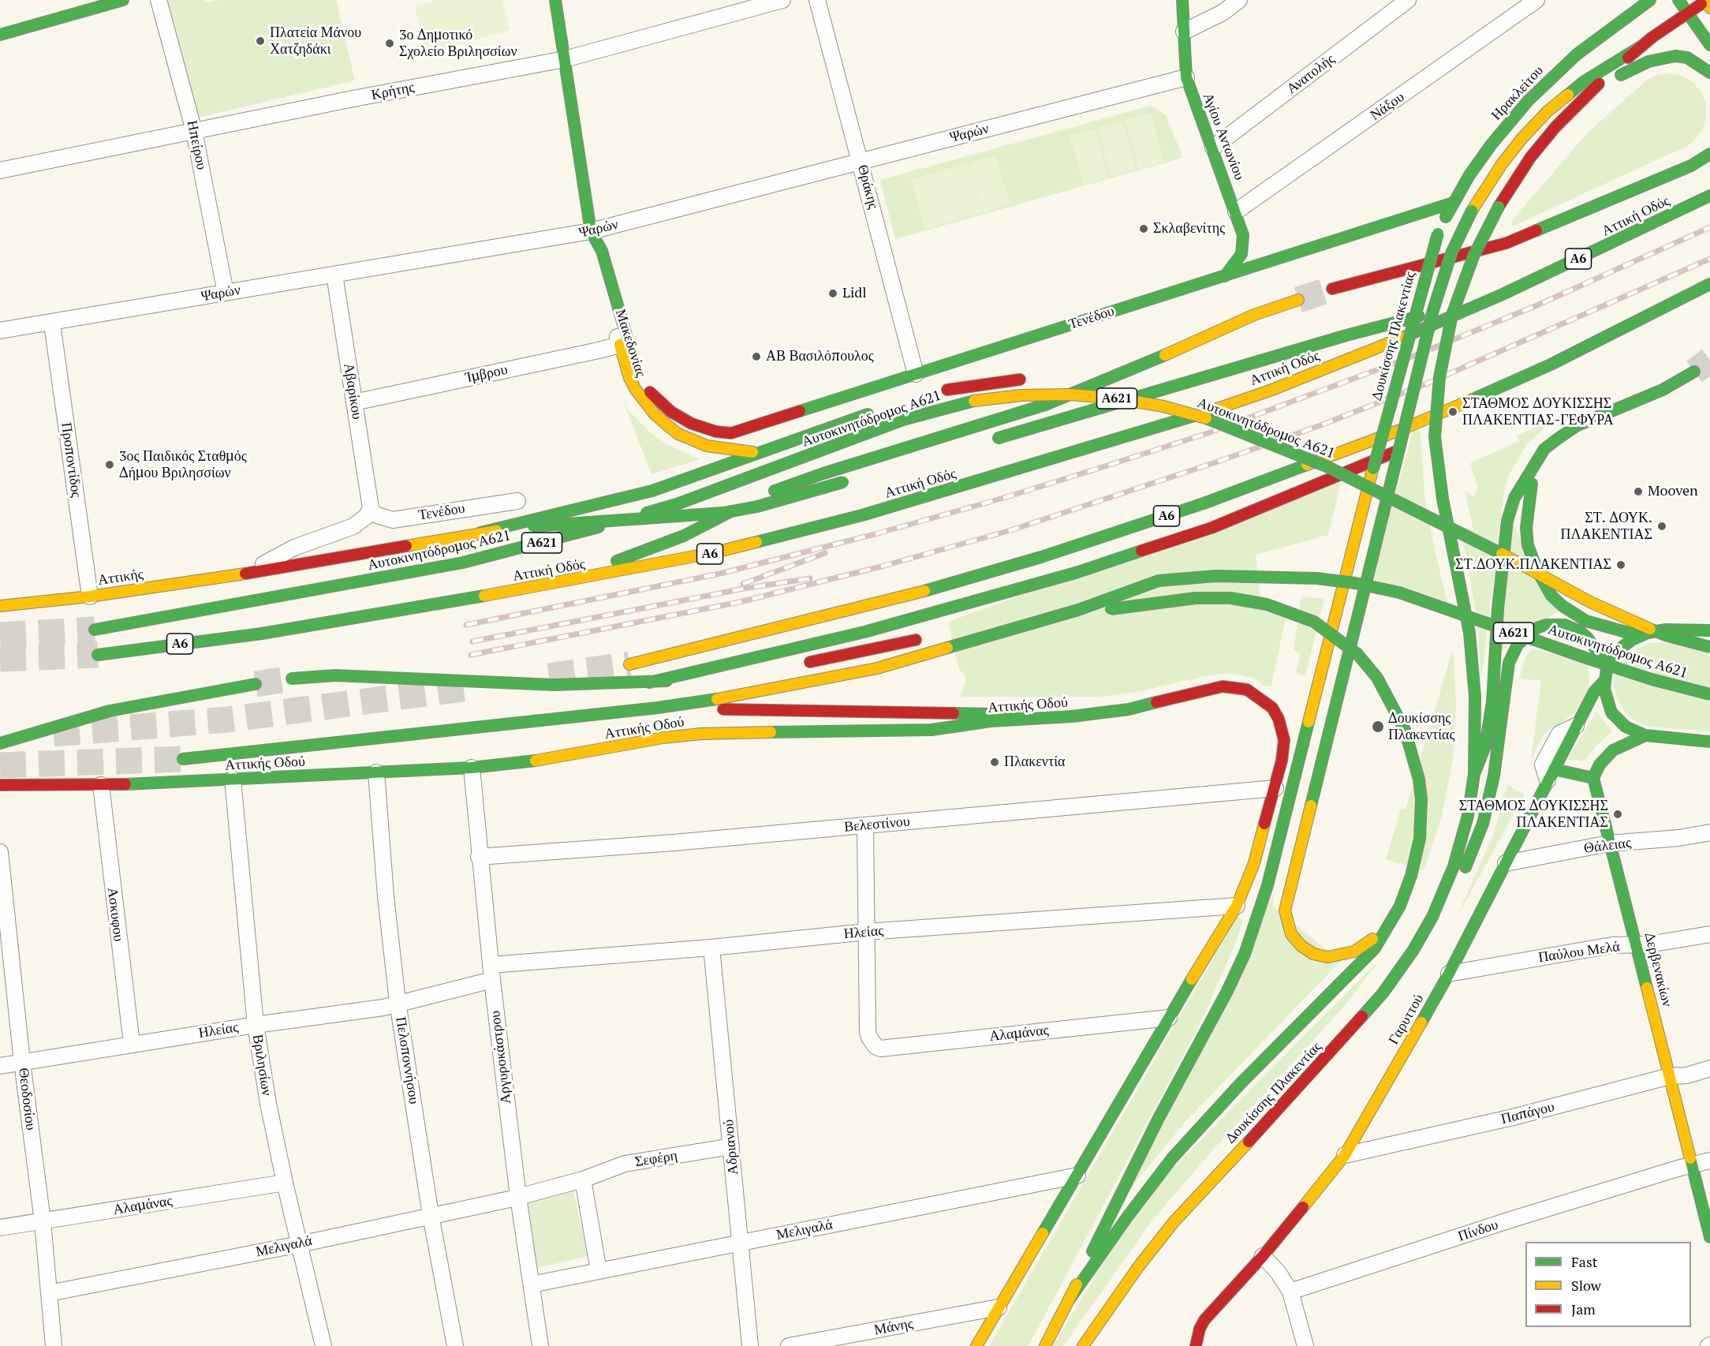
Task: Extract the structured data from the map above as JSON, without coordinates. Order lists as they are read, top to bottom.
{
  "streets": {
    "main road": [
      "Ηρακλείτου",
      "Αγίου Αντωνίου",
      "Αττική Οδός",
      "Α6",
      "Τενέδου",
      "Δουκίσσης Πλακεντίας",
      "Μακεδονίας",
      "Α621",
      "Αυτοκινητόδρομος Α621",
      "Αττικής",
      "Αττικής Οδού",
      "Δερβενακίων",
      "Γαρυττού"
    ],
    "street": [
      "Ανατολής",
      "Κρήτης",
      "Νάξου",
      "Ψαρών",
      "Ηπείρου",
      "Θράκης",
      "Ίμβρου",
      "Αβαρίκου",
      "Προποντίδος",
      "Βελεστίνου",
      "Θάλειας",
      "Ασκυφου",
      "Ηλείας",
      "Παύλου Μελά",
      "Αλαμάνας",
      "Αργυροκάστρου",
      "Πελοποννήσου",
      "Βριλησίων",
      "Θεοδοσίου",
      "Παπάγου",
      "Αδριανού",
      "Σεφέρη",
      "Μελιγαλά",
      "Πίνδου",
      "Μάνης"
    ]
  },
  "crossings": [
    ["Ανατολής", "Αγίου Αντωνίου"],
    ["Κρήτης", "Ηπείρου"],
    ["Κρήτης", "Μακεδονίας"],
    ["Ηρακλείτου", "Τενέδου"],
    ["Ηρακλείτου", "Δουκίσσης Πλακεντίας"],
    ["Νάξου", "Αγίου Αντωνίου"],
    ["Ψαρών", "Αγίου Αντωνίου"],
    ["Ψαρών", "Ηπείρου"],
    ["Ψαρών", "Θράκης"],
    ["Ψαρών", "Μακεδονίας"],
    ["Ψαρών", "Αβαρίκου"],
    ["Ψαρών", "Προποντίδος"],
    ["Αγίου Αντωνίου", "Τενέδου"],
    ["Θράκης", "Τενέδου"],
    ["Τενέδου", "Μακεδονίας"],
    ["Τενέδου", "Αβαρίκου"],
    ["Μακεδονίας", "Ίμβρου"],
    ["Ίμβρου", "Αβαρίκου"],
    ["Προποντίδος", "Αττικής"],
    ["Αττικής Οδού", "Βελεστίνου"],
    ["Αττικής Οδού", "Ασκυφου"],
    ["Αττικής Οδού", "Αργυροκάστρου"],
    ["Αττικής Οδού", "Πελοποννήσου"],
    ["Αττικής Οδού", "Βριλησίων"],
    ["Βελεστίνου", "Αργυροκάστρου"],
    ["Θάλειας", "Δερβενακίων"],
    ["Θάλειας", "Γαρυττού"],
    ["Ασκυφου", "Ηλείας"],
    ["Ηλείας", "Αλαμάνας"],
    ["Ηλείας", "Αργυροκάστρου"],
    ["Ηλείας", "Πελοποννήσου"],
    ["Ηλείας", "Βριλησίων"],
    ["Ηλείας", "Θεοδοσίου"],
    ["Ηλείας", "Αδριανού"],
    ["Παύλου Μελά", "Δερβενακίων"],
    ["Παύλου Μελά", "Γαρυττού"],
    ["Δερβενακίων", "Παπάγου"],
    ["Δερβενακίων", "Πίνδου"],
    ["Γαρυττού", "Παπάγου"],
    ["Αλαμάνας", "Βριλησίων"],
    ["Αλαμάνας", "Θεοδοσίου"],
    ["Αργυροκάστρου", "Σεφέρη"],
    ["Αργυροκάστρου", "Μελιγαλά"],
    ["Πελοποννήσου", "Μελιγαλά"],
    ["Βριλησίων", "Μελιγαλά"],
    ["Θεοδοσίου", "Μελιγαλά"],
    ["Αδριανού", "Σεφέρη"],
    ["Αδριανού", "Μελιγαλά"],
    ["Σεφέρη", "Μελιγαλά"]
  ],
  "places": [
    "Πλατεία Μάνου Χατζηδάκι",
    "3ο Δημοτικό Σχολείο Βριλησσίων",
    "Σκλαβενίτης",
    "Lidl",
    "ΑΒ Βασιλόπουλος",
    "ΣΤΑΘΜΟΣ ΔΟΥΚΙΣΣΗΣ ΠΛΑΚΕΝΤΙΑΣ-ΓΕΦΥΡΑ",
    "3ος Παιδικός Σταθμός Δήμου Βριλησσίων",
    "Mooven",
    "ΣΤ. ΔΟΥΚ. ΠΛΑΚΕΝΤΙΑΣ",
    "ΣΤ.ΔΟΥΚ.ΠΛΑΚΕΝΤΙΑΣ",
    "Δουκίσσης Πλακεντίας",
    "Πλακεντία",
    "ΣΤΑΘΜΟΣ ΔΟΥΚΙΣΣΗΣ ΠΛΑΚΕΝΤΙΑΣ"
  ],
  "legend": ["Fast", "Slow", "Jam"]
}
